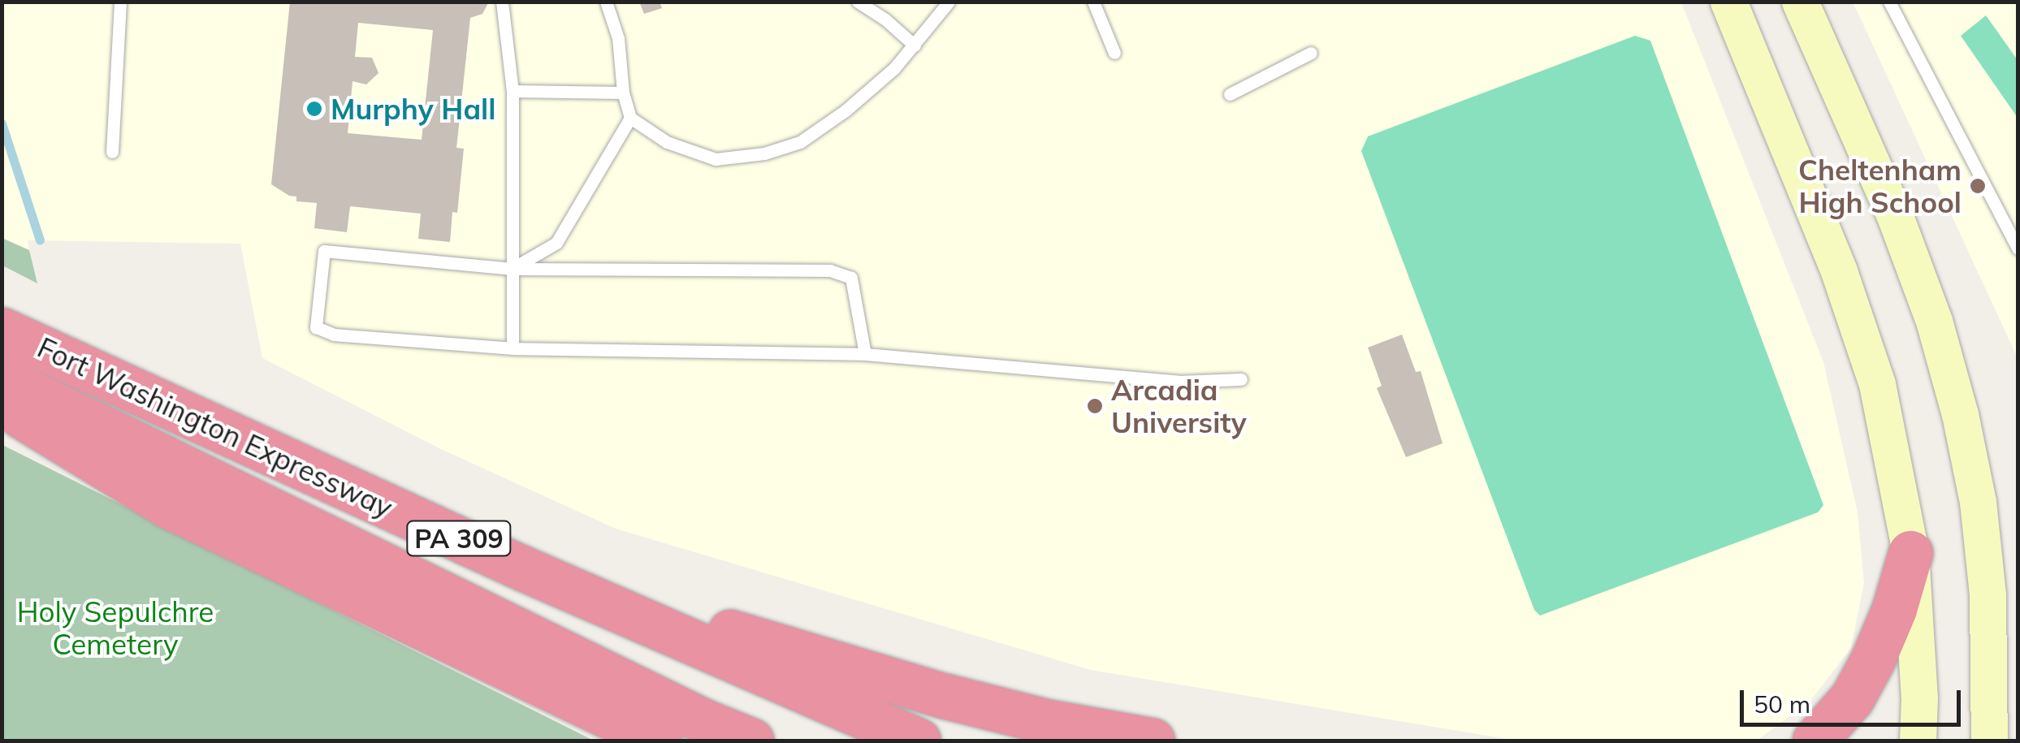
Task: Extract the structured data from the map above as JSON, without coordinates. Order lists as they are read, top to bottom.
{
  "streets": {
    "highway": ["Fort Washington Expressway", "PA 309"]
  },
  "parks": ["Holy Sepulchre Cemetery"],
  "places": ["Murphy Hall", "Cheltenham High School", "Arcadia University"],
  "scale_bar": "50 m"
}
